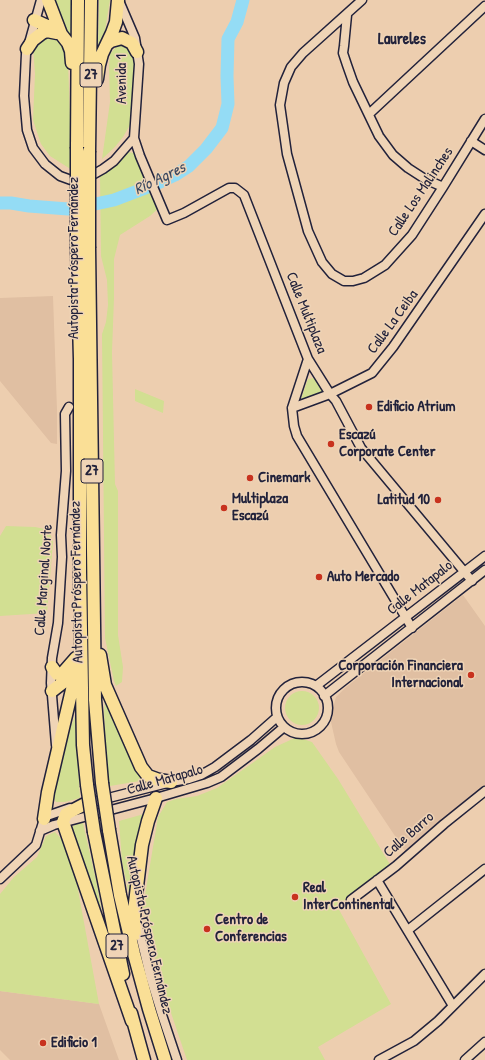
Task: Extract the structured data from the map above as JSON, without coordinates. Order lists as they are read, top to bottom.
{
  "streets": {
    "highway": ["27", "Autopista Próspero Fernández"],
    "street": [
      "Avenida 1",
      "Calle Los Malinches",
      "Calle Multiplaza",
      "Calle La Ceiba",
      "Calle Marginal Norte",
      "Calle Matapalo",
      "Calle Barro"
    ]
  },
  "crossings": [
    ["Avenida 1", "Calle Multiplaza"],
    ["Calle Multiplaza", "Calle La Ceiba"],
    ["Calle Multiplaza", "Calle Matapalo"]
  ],
  "districts": ["Laureles"],
  "water": ["Río Agres"],
  "places": [
    "Edificio Atrium",
    "Escazú Corporate Center",
    "Cinemark",
    "Latitud 10",
    "Multiplaza Escazú",
    "Auto Mercado",
    "Corporación Financiera Internacional",
    "Real InterContinental",
    "Centro de Conferencias",
    "Edificio 1"
  ]
}
